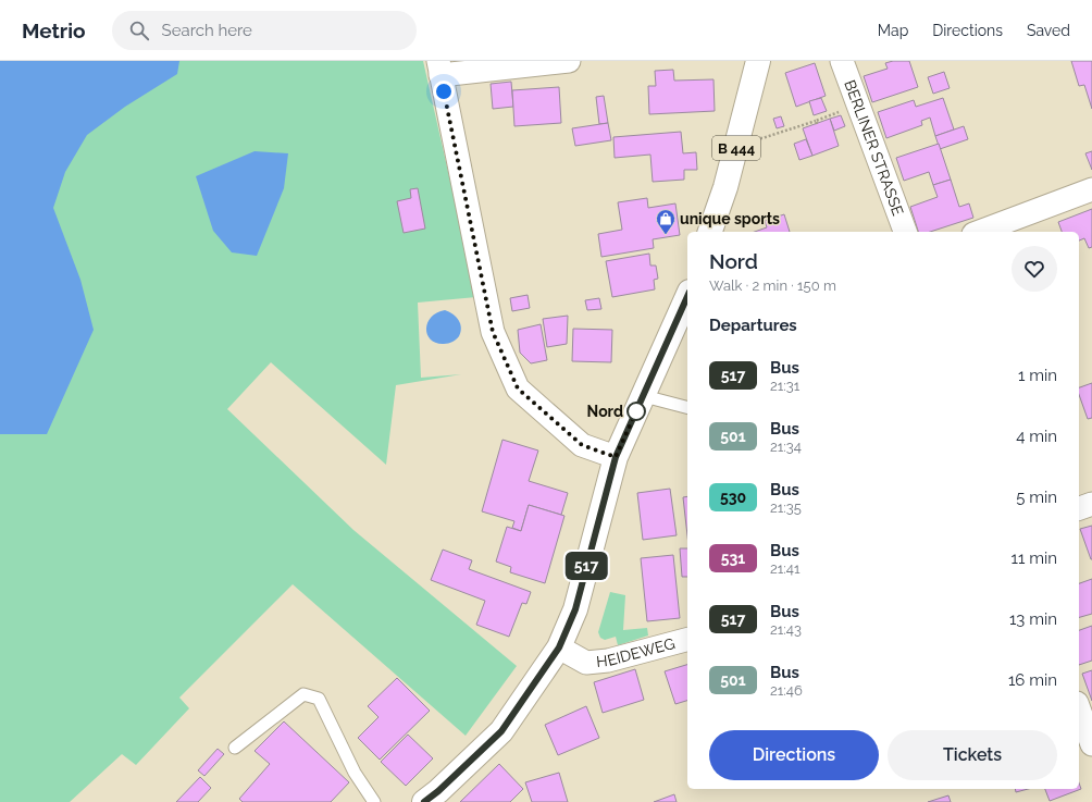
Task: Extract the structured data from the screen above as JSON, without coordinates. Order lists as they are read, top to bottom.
{
  "streets": {
    "main road": ["B 444"],
    "street": ["BERLINER STRASSE", "HEIDEWEG"]
  },
  "places": {
    "shop": ["unique sports"],
    "other": ["Nord"]
  },
  "lines": ["bus line 517"],
  "page": {
    "header": "Metrio",
    "search": "Search here",
    "nav": ["Map", "Directions", "Saved"],
    "on_map": "517",
    "heading": [
      ["Nord", "Walk · 2 min · 150 m"],
      "Departures"
    ],
    "list": [
      {
        "mark": "517",
        "name": "Bus",
        "note": "21:31",
        "value": "1 min"
      },
      {
        "mark": "501",
        "name": "Bus",
        "note": "21:34",
        "value": "4 min"
      },
      {
        "mark": "530",
        "name": "Bus",
        "note": "21:35",
        "value": "5 min"
      },
      {
        "mark": "531",
        "name": "Bus",
        "note": "21:41",
        "value": "11 min"
      },
      {
        "mark": "517",
        "name": "Bus",
        "note": "21:43",
        "value": "13 min"
      },
      {
        "mark": "501",
        "name": "Bus",
        "note": "21:46",
        "value": "16 min"
      }
    ],
    "buttons": ["Directions", "Tickets"]
  }
}
